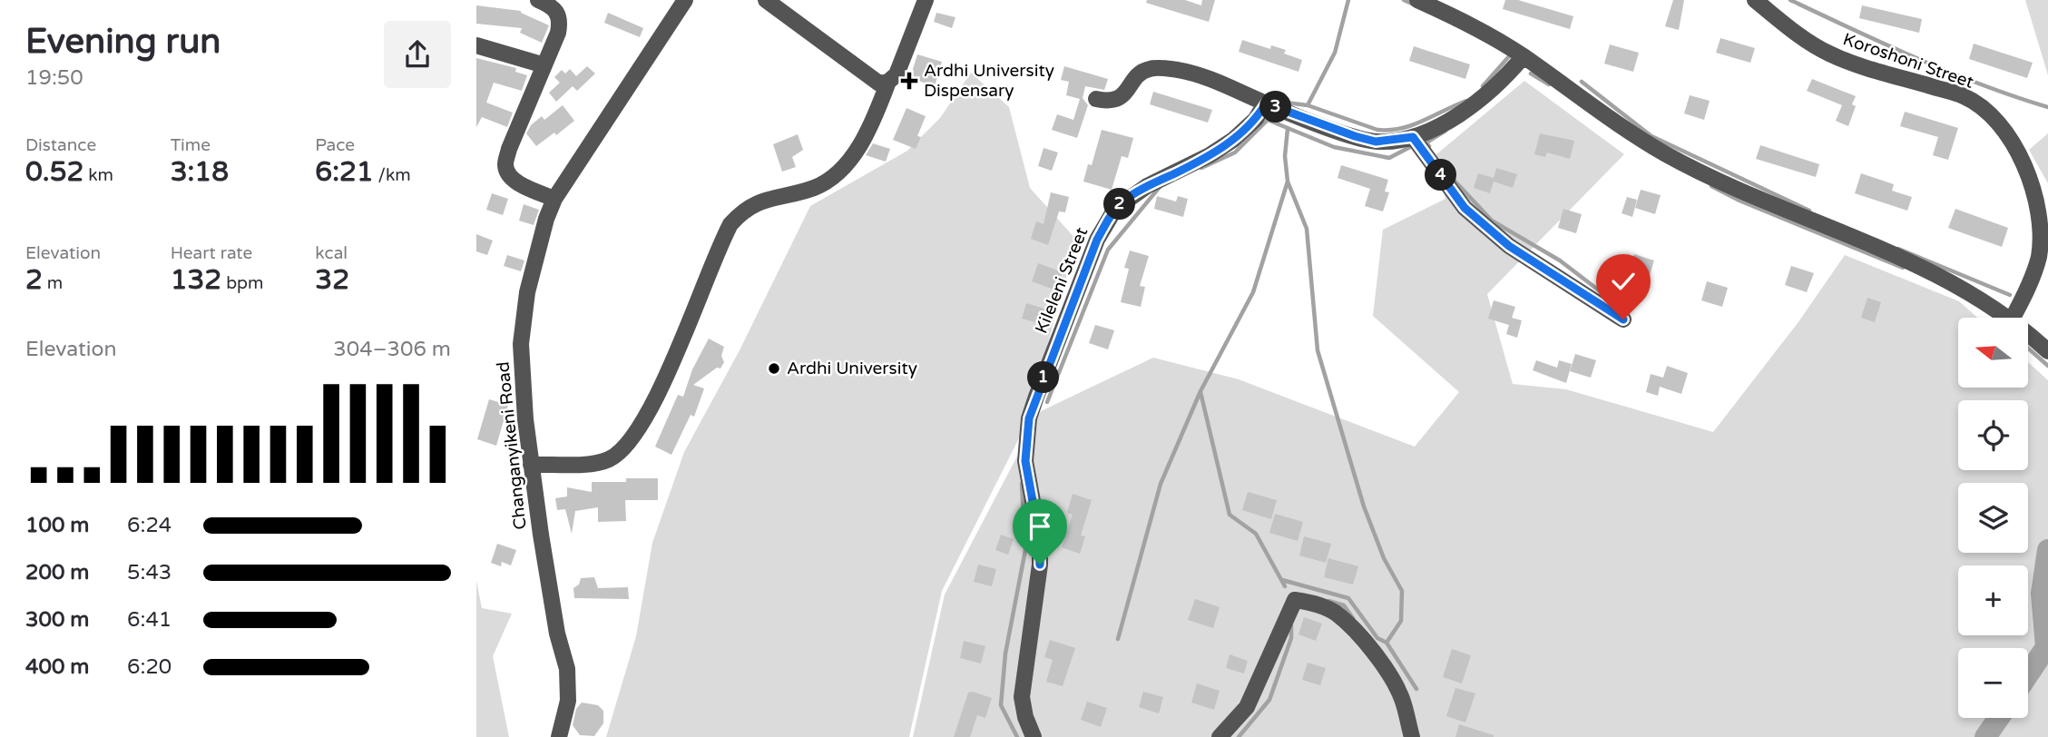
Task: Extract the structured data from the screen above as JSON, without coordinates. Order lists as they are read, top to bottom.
{
  "streets": {
    "street": ["Koroshoni Street", "Kileleni Street", "Changanyikeni Road"]
  },
  "places": {
    "health": ["Ardhi University Dispensary"],
    "other": ["Ardhi University"]
  },
  "north": "left",
  "page": {
    "heading": ["Evening run", "19:50"],
    "pins": [
      "3",
      "4",
      "2",
      "1"
    ],
    "stats": [
      ["Distance", "0.52 km"],
      ["Time", "3:18"],
      ["Pace", "6:21 /km"],
      ["Elevation", "2 m"],
      ["Heart rate", "132 bpm"],
      ["kcal", "32"]
    ],
    "map_buttons": ["+", "−"],
    "chart": ["Elevation", "304–306 m"],
    "list": [
      {
        "name": "100 m",
        "note": "6:24"
      },
      {
        "name": "200 m",
        "note": "5:43"
      },
      {
        "name": "300 m",
        "note": "6:41"
      },
      {
        "name": "400 m",
        "note": "6:20"
      }
    ]
  }
}
